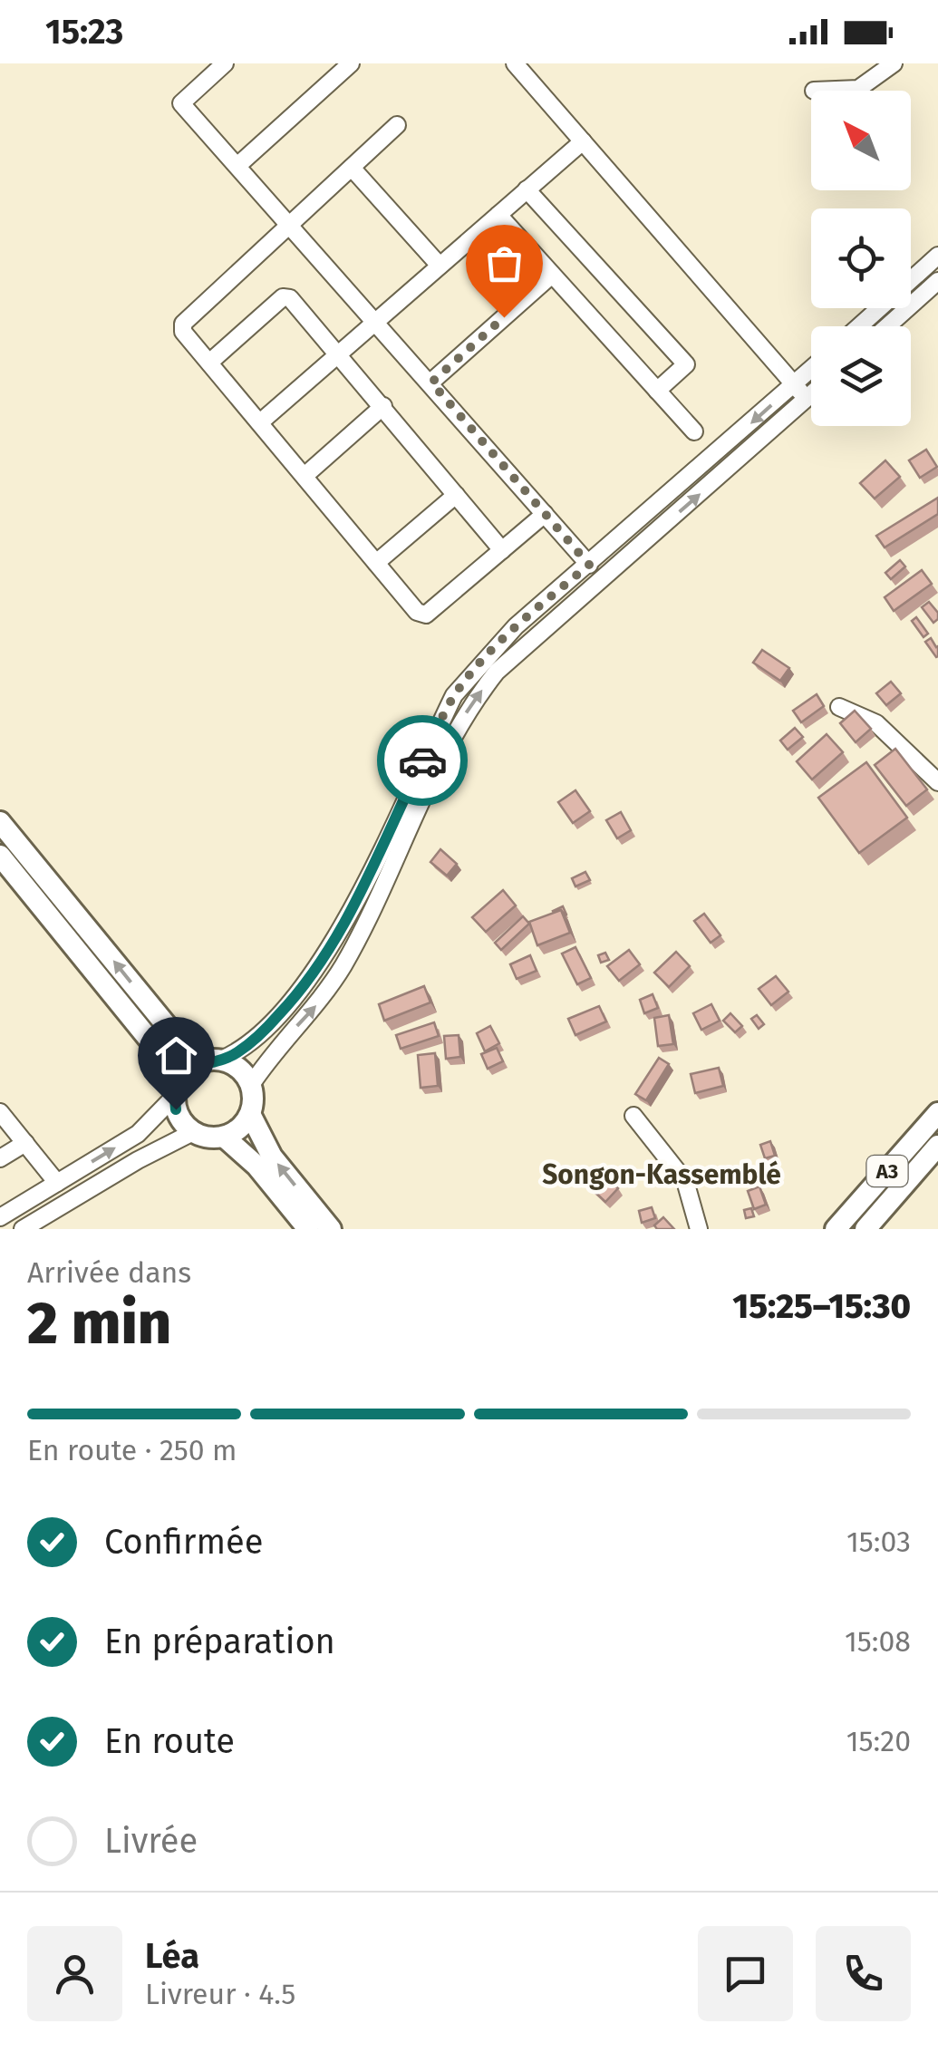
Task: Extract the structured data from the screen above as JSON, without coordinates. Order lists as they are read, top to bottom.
{
  "streets": {
    "main road": ["A3"]
  },
  "districts": ["Songon-Kassemblé"],
  "north": "top left",
  "page": {
    "status": "15:23",
    "heading": ["2 min", "Arrivée dans", "15:25–15:30"],
    "panel": ["Léa", "Livreur · 4.5"],
    "bar": "En route · 250 m",
    "list": [
      ["Confirmée", "15:03"],
      ["En préparation", "15:08"],
      ["En route", "15:20"],
      "Livrée"
    ]
  }
}
